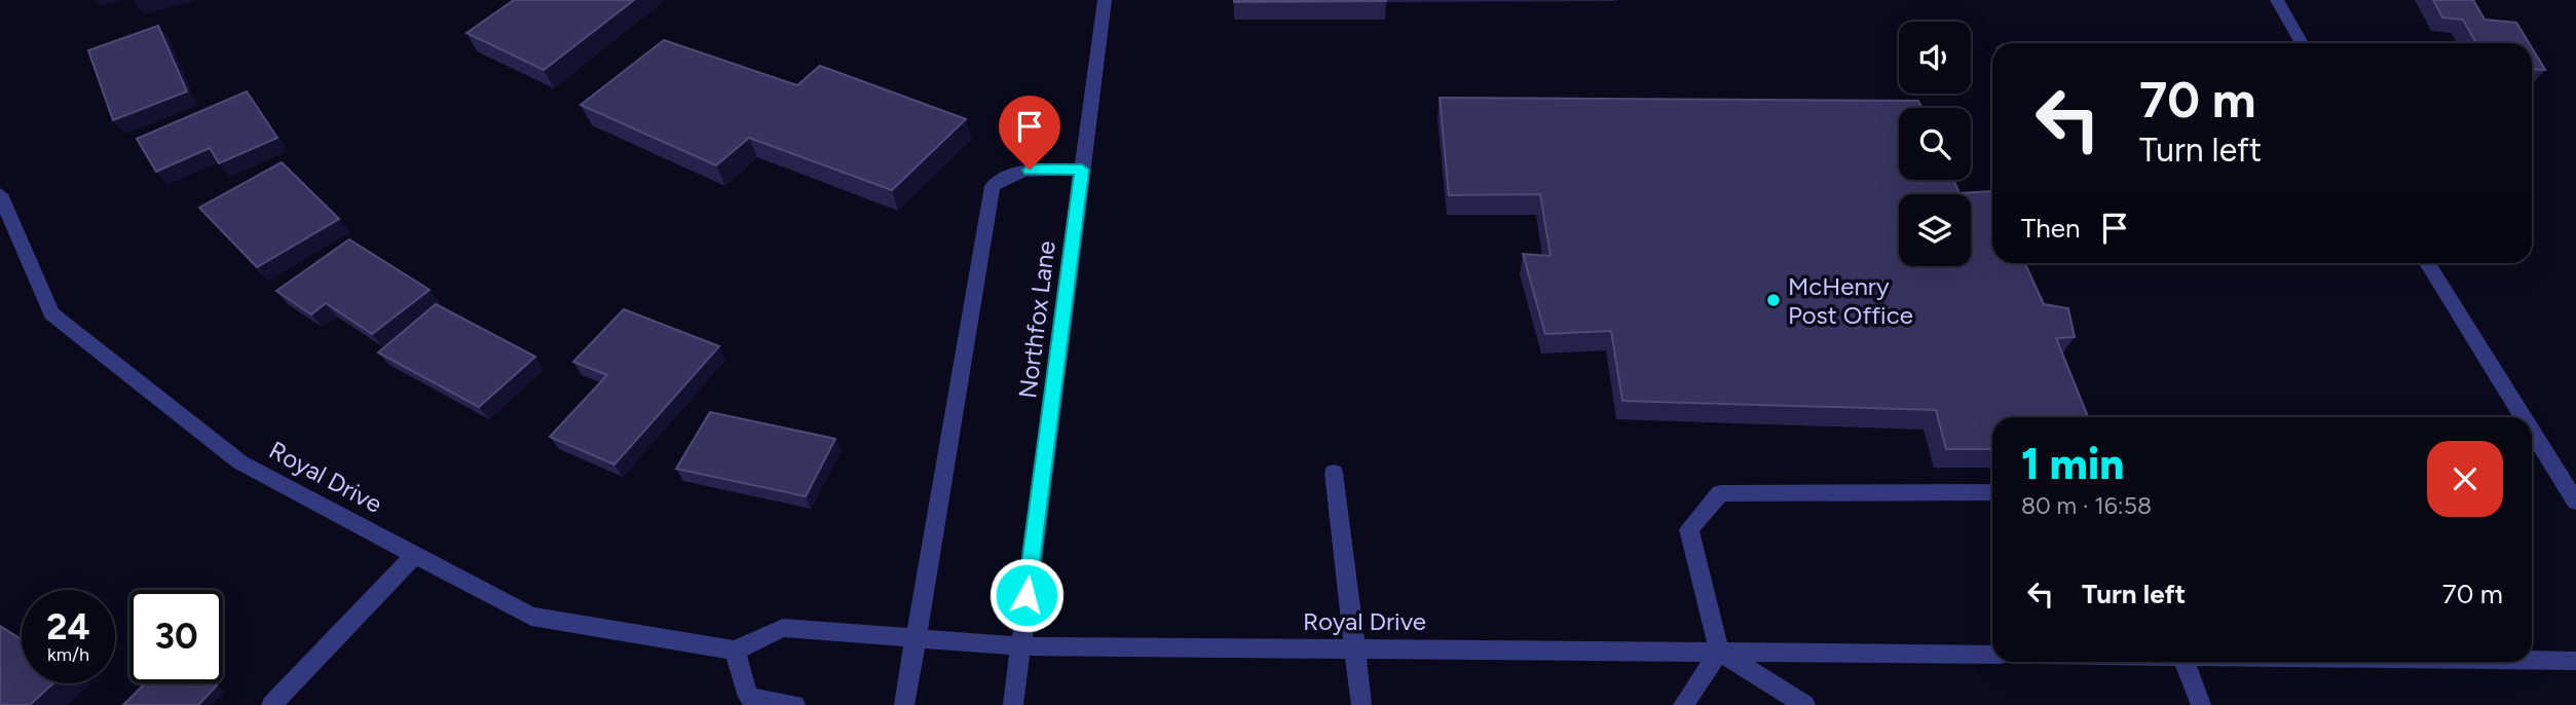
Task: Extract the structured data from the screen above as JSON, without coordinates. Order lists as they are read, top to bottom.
{
  "streets": {
    "street": ["Northfox Lane", "Royal Drive"]
  },
  "crossings": [
    ["Northfox Lane", "Royal Drive"]
  ],
  "places": ["McHenry Post Office"],
  "page": {
    "turn": ["70 m", "Turn left"],
    "then": "Then",
    "heading": ["1 min", "80 m · 16:58"],
    "list": [
      {
        "name": "Turn left",
        "value": "70 m"
      }
    ],
    "speed": "24 km/h",
    "limit": "30"
  }
}
